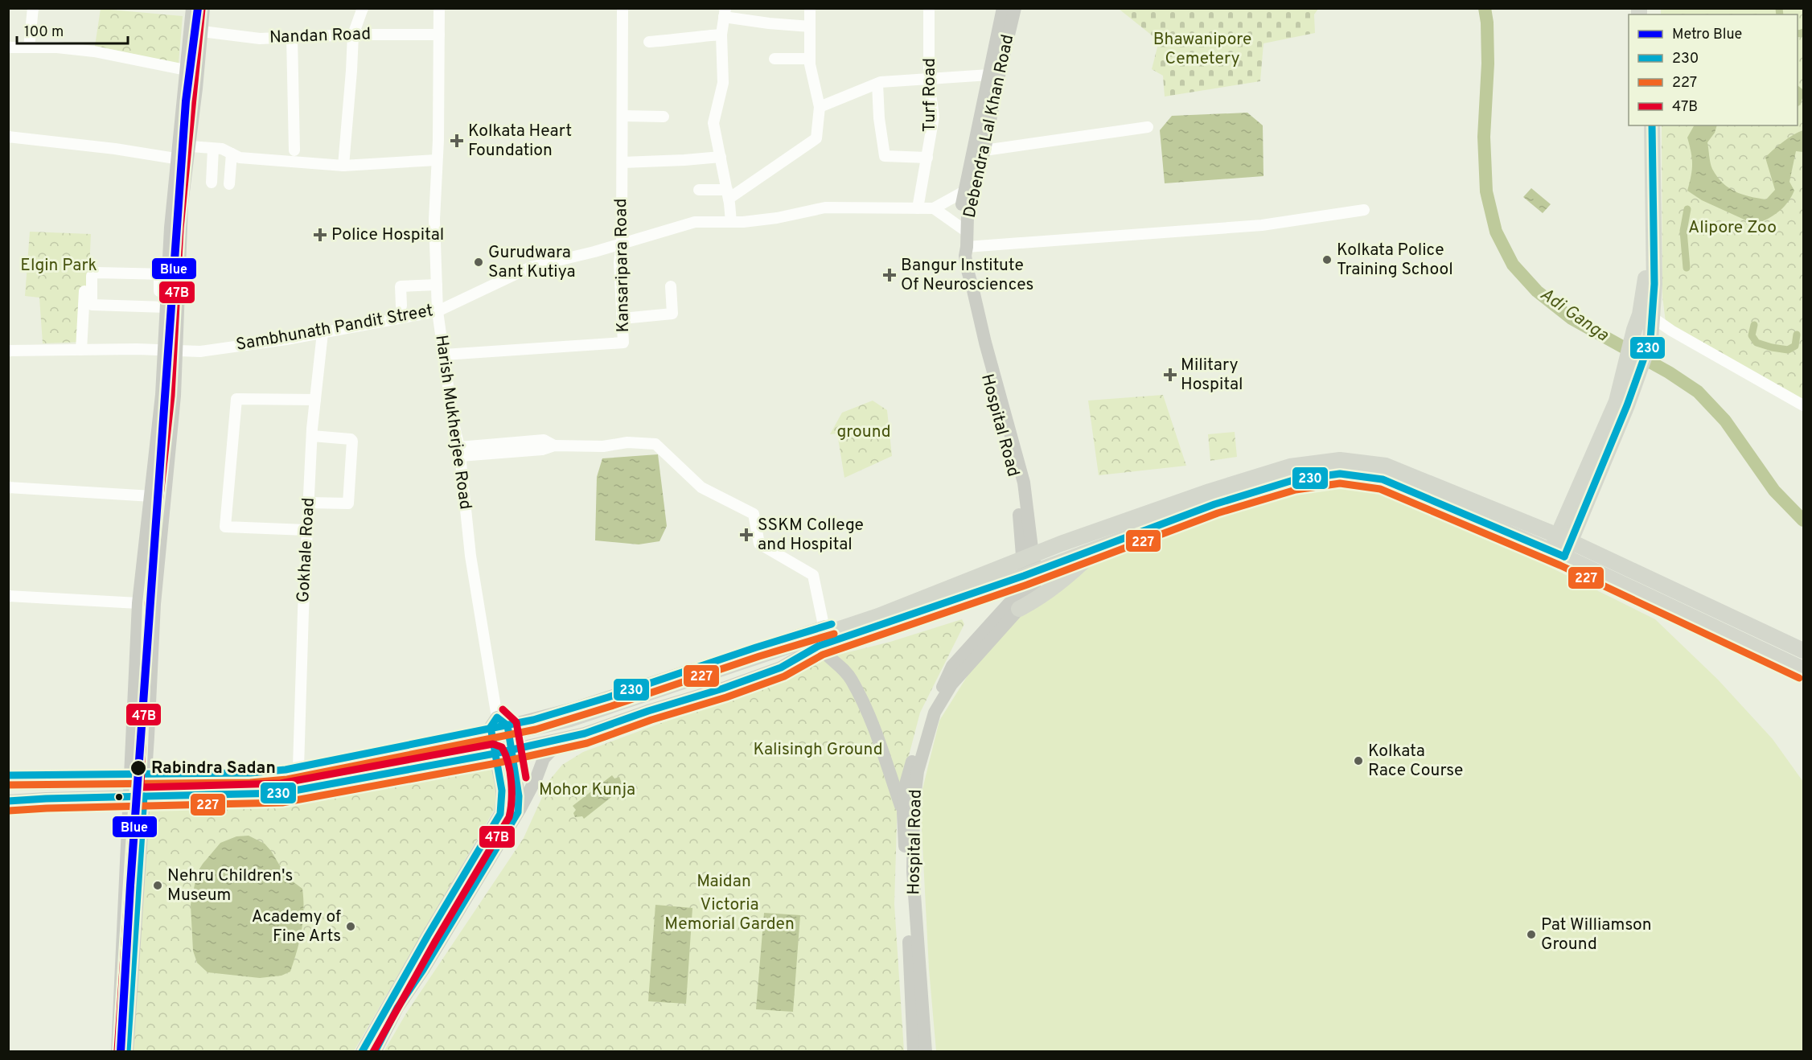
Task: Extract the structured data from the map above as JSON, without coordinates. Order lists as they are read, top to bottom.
{
  "streets": {
    "main road": ["Debendra Lal Khan Road", "Hospital Road"],
    "street": [
      "Nandan Road",
      "Turf Road",
      "Kansaripara Road",
      "Sambhunath Pandit Street",
      "Harish Mukherjee Road",
      "Gokhale Road"
    ]
  },
  "crossings": [
    ["Nandan Road", "Harish Mukherjee Road"],
    ["Turf Road", "Sambhunath Pandit Street"],
    ["Debendra Lal Khan Road", "Sambhunath Pandit Street"],
    ["Debendra Lal Khan Road", "Hospital Road"],
    ["Kansaripara Road", "Sambhunath Pandit Street"],
    ["Kansaripara Road", "Harish Mukherjee Road"],
    ["Sambhunath Pandit Street", "Harish Mukherjee Road"],
    ["Sambhunath Pandit Street", "Gokhale Road"]
  ],
  "water": ["Adi Ganga"],
  "parks": [
    "Bhawanipore Cemetery",
    "Alipore Zoo",
    "Elgin Park",
    "ground",
    "Kalisingh Ground",
    "Mohor Kunja",
    "Maidan",
    "Victoria Memorial Garden"
  ],
  "places": {
    "health": [
      "Kolkata Heart Foundation",
      "Police Hospital",
      "Bangur Institute Of Neurosciences",
      "Military Hospital",
      "SSKM College and Hospital"
    ],
    "other": [
      "Kolkata Police Training School",
      "Gurudwara Sant Kutiya",
      "Kolkata Race Course",
      "Rabindra Sadan",
      "Nehru Children's Museum",
      "Academy of Fine Arts",
      "Pat Williamson Ground"
    ]
  },
  "lines": [
    "metro line Blue",
    "transit line 47B",
    "transit line 230",
    "transit line 227"
  ],
  "legend": [
    "Metro Blue",
    "230",
    "227",
    "47B"
  ],
  "scale_bar": "100 m"
}
